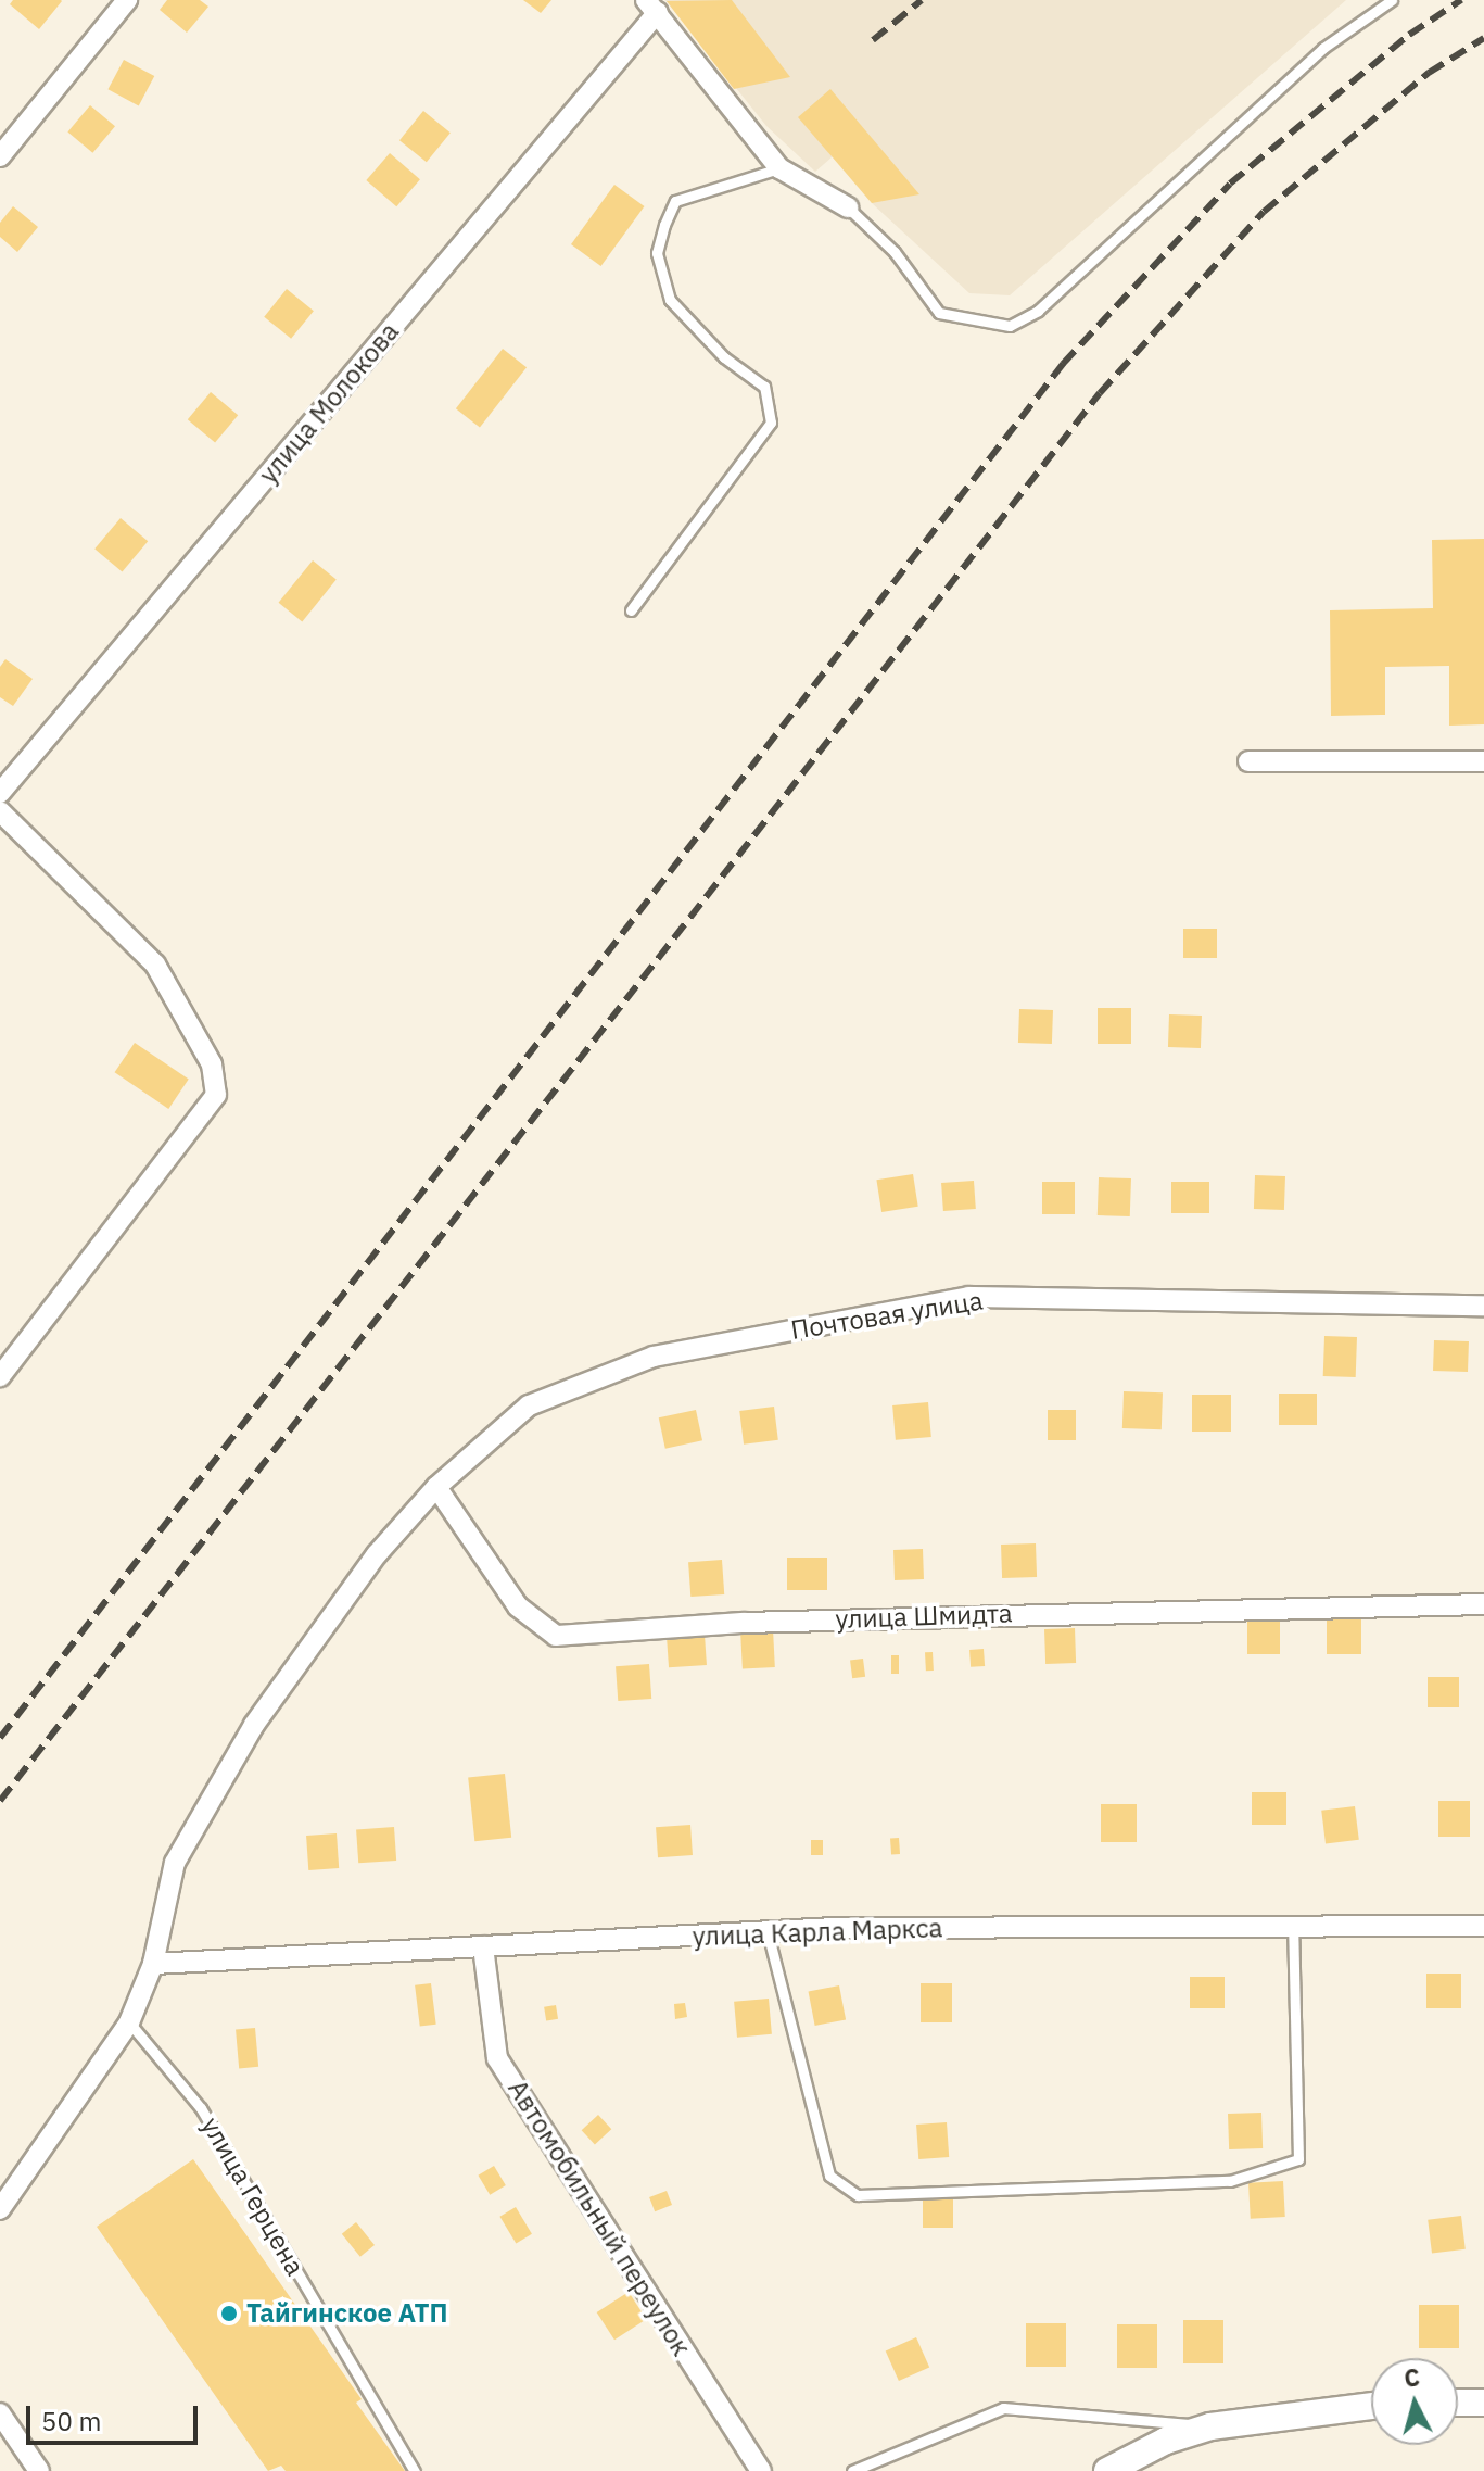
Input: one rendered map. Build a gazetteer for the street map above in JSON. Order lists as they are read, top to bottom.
{
  "streets": {
    "street": [
      "улица Молокова",
      "Почтовая улица",
      "улица Шмидта",
      "улица Карла Маркса",
      "Автомобильный переулок"
    ],
    "lane": ["улица Герцена"]
  },
  "crossings": [
    ["Почтовая улица", "улица Шмидта"],
    ["Почтовая улица", "улица Карла Маркса"],
    ["Почтовая улица", "улица Герцена"],
    ["улица Карла Маркса", "Автомобильный переулок"]
  ],
  "places": ["Тайгинское АТП"],
  "scale_bar": "50 m",
  "north": "top"
}
